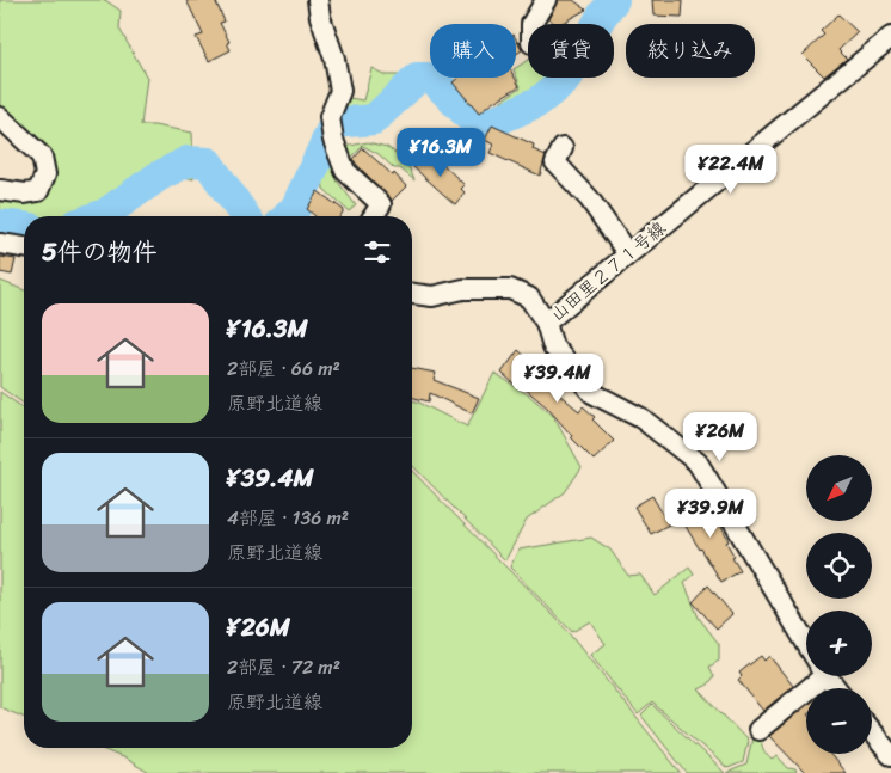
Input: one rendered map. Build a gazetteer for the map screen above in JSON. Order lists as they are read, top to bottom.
{
  "streets": {
    "street": ["山田里２７１号線"]
  },
  "north": "bottom left",
  "page": {
    "chip": ["購入", "賃貸", "絞り込み"],
    "price": [
      "¥16.3M",
      "¥22.4M",
      "¥39.4M",
      "¥26M",
      "¥39.9M"
    ],
    "heading": "5件の物件",
    "list": [
      {
        "name": "¥16.3M",
        "note": "2部屋 · 66 m² · 原野北道線"
      },
      {
        "name": "¥39.4M",
        "note": "4部屋 · 136 m² · 原野北道線"
      },
      {
        "name": "¥26M",
        "note": "2部屋 · 72 m² · 原野北道線"
      }
    ],
    "map_buttons": ["+", "−"]
  }
}
